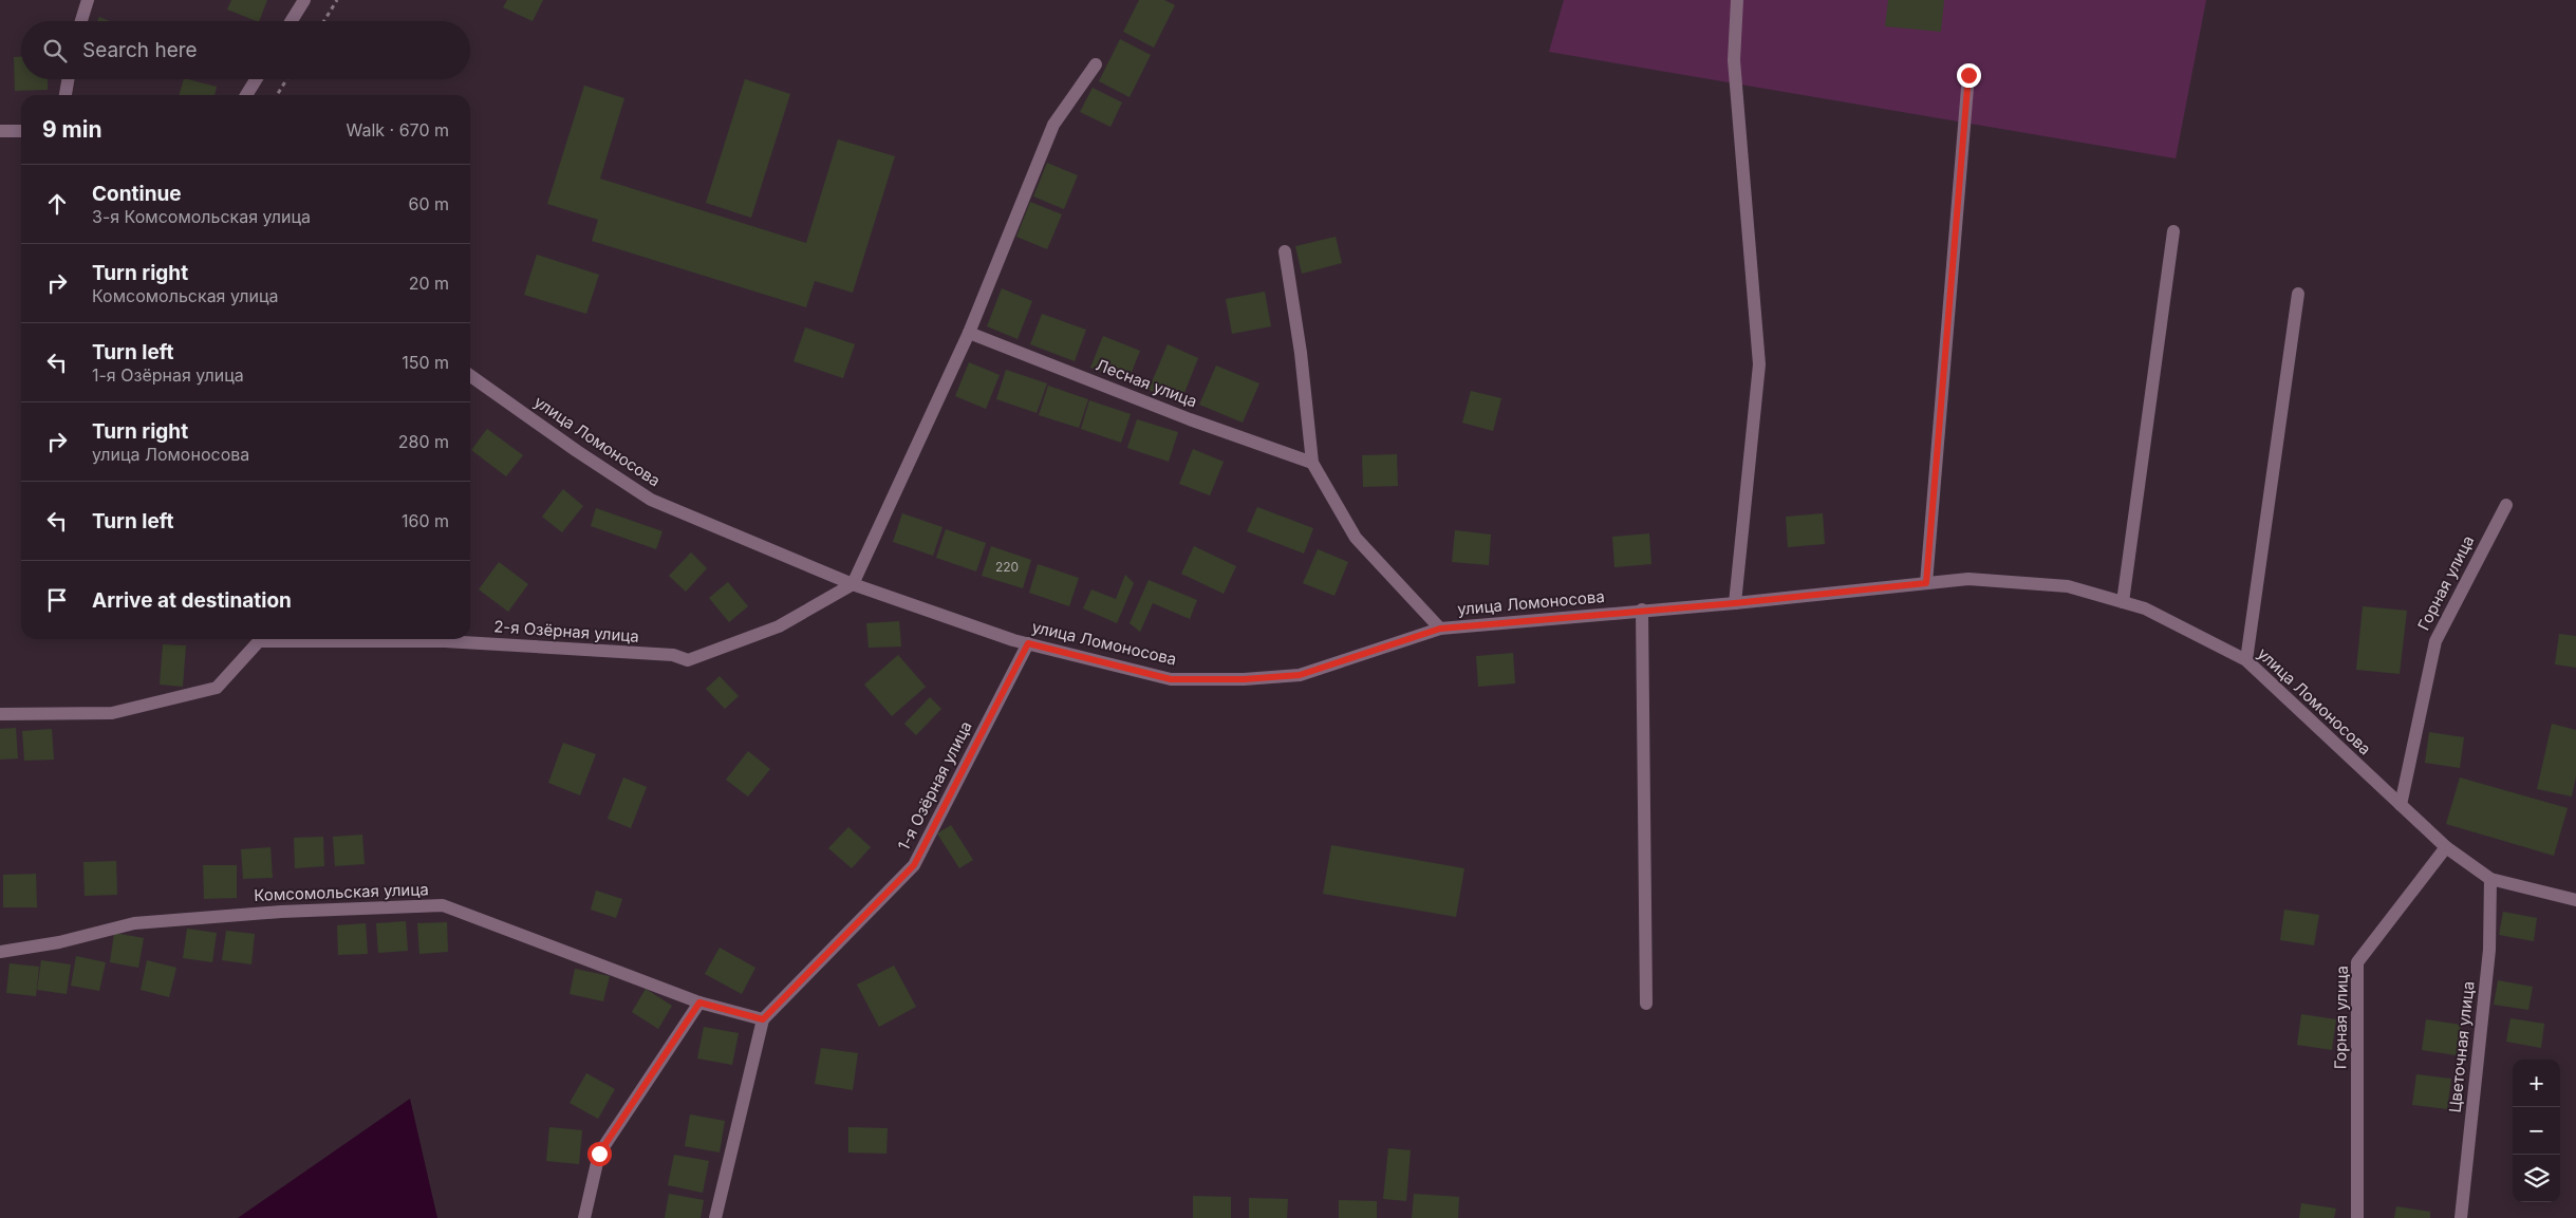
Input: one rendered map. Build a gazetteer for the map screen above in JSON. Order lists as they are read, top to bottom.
{
  "streets": {
    "street": [
      "Лесная улица",
      "улица Ломоносова",
      "Горная улица",
      "2-я Озёрная улица",
      "1-я Озёрная улица",
      "Комсомольская улица",
      "Цветочная улица"
    ]
  },
  "crossings": [
    ["улица Ломоносова", "Горная улица"],
    ["улица Ломоносова", "2-я Озёрная улица"],
    ["улица Ломоносова", "1-я Озёрная улица"],
    ["улица Ломоносова", "Цветочная улица"],
    ["1-я Озёрная улица", "Комсомольская улица"]
  ],
  "house_numbers": ["220"],
  "page": {
    "search": "Search here",
    "heading": ["9 min", "Walk · 670 m"],
    "list": [
      ["Continue", "3-я Комсомольская улица", "60 m"],
      ["Turn right", "Комсомольская улица", "20 m"],
      ["Turn left", "1-я Озёрная улица", "150 m"],
      ["Turn right", "улица Ломоносова", "280 m"],
      ["Turn left", "160 m"],
      "Arrive at destination"
    ],
    "map_buttons": ["+", "−"]
  }
}
